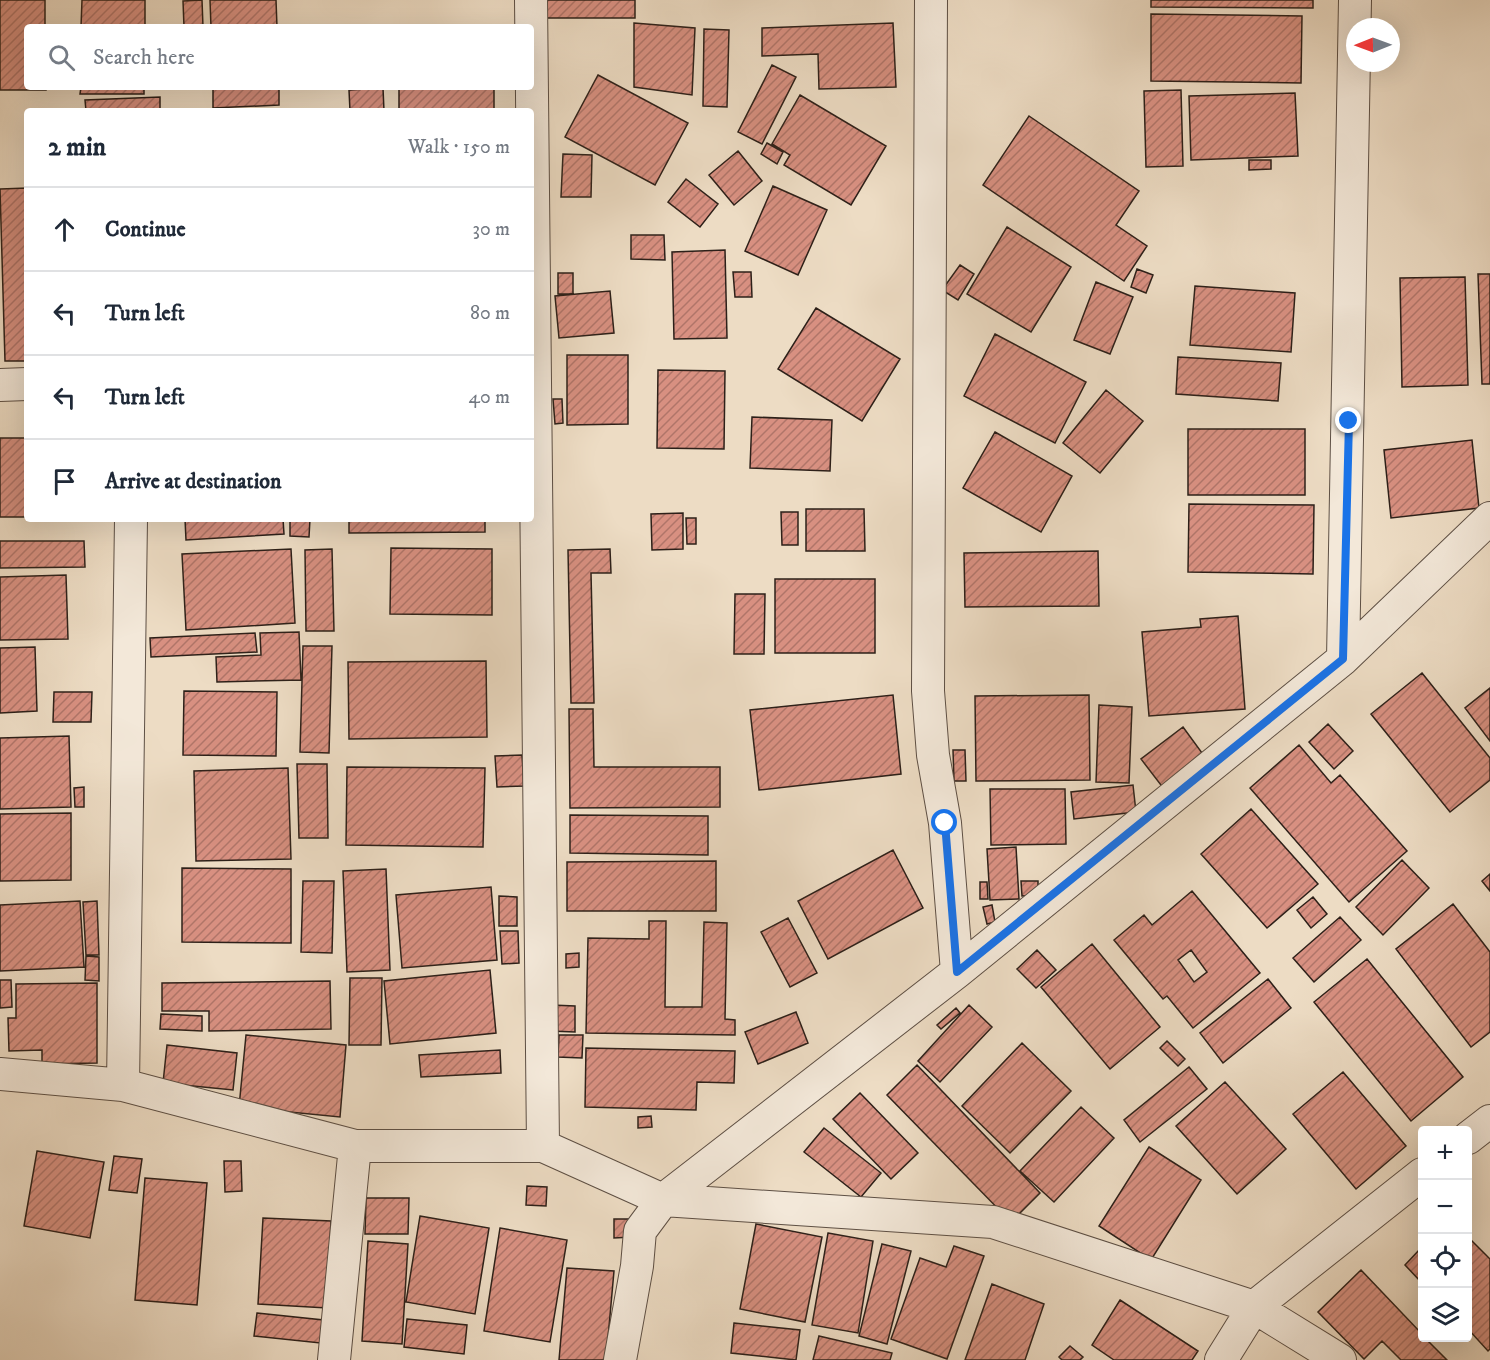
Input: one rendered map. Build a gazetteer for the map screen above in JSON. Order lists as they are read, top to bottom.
{
  "north": "left",
  "page": {
    "search": "Search here",
    "heading": ["2 min", "Walk · 150 m"],
    "list": [
      ["Continue", "30 m"],
      ["Turn left", "80 m"],
      ["Turn left", "40 m"],
      "Arrive at destination"
    ],
    "map_buttons": ["+", "−"]
  }
}
